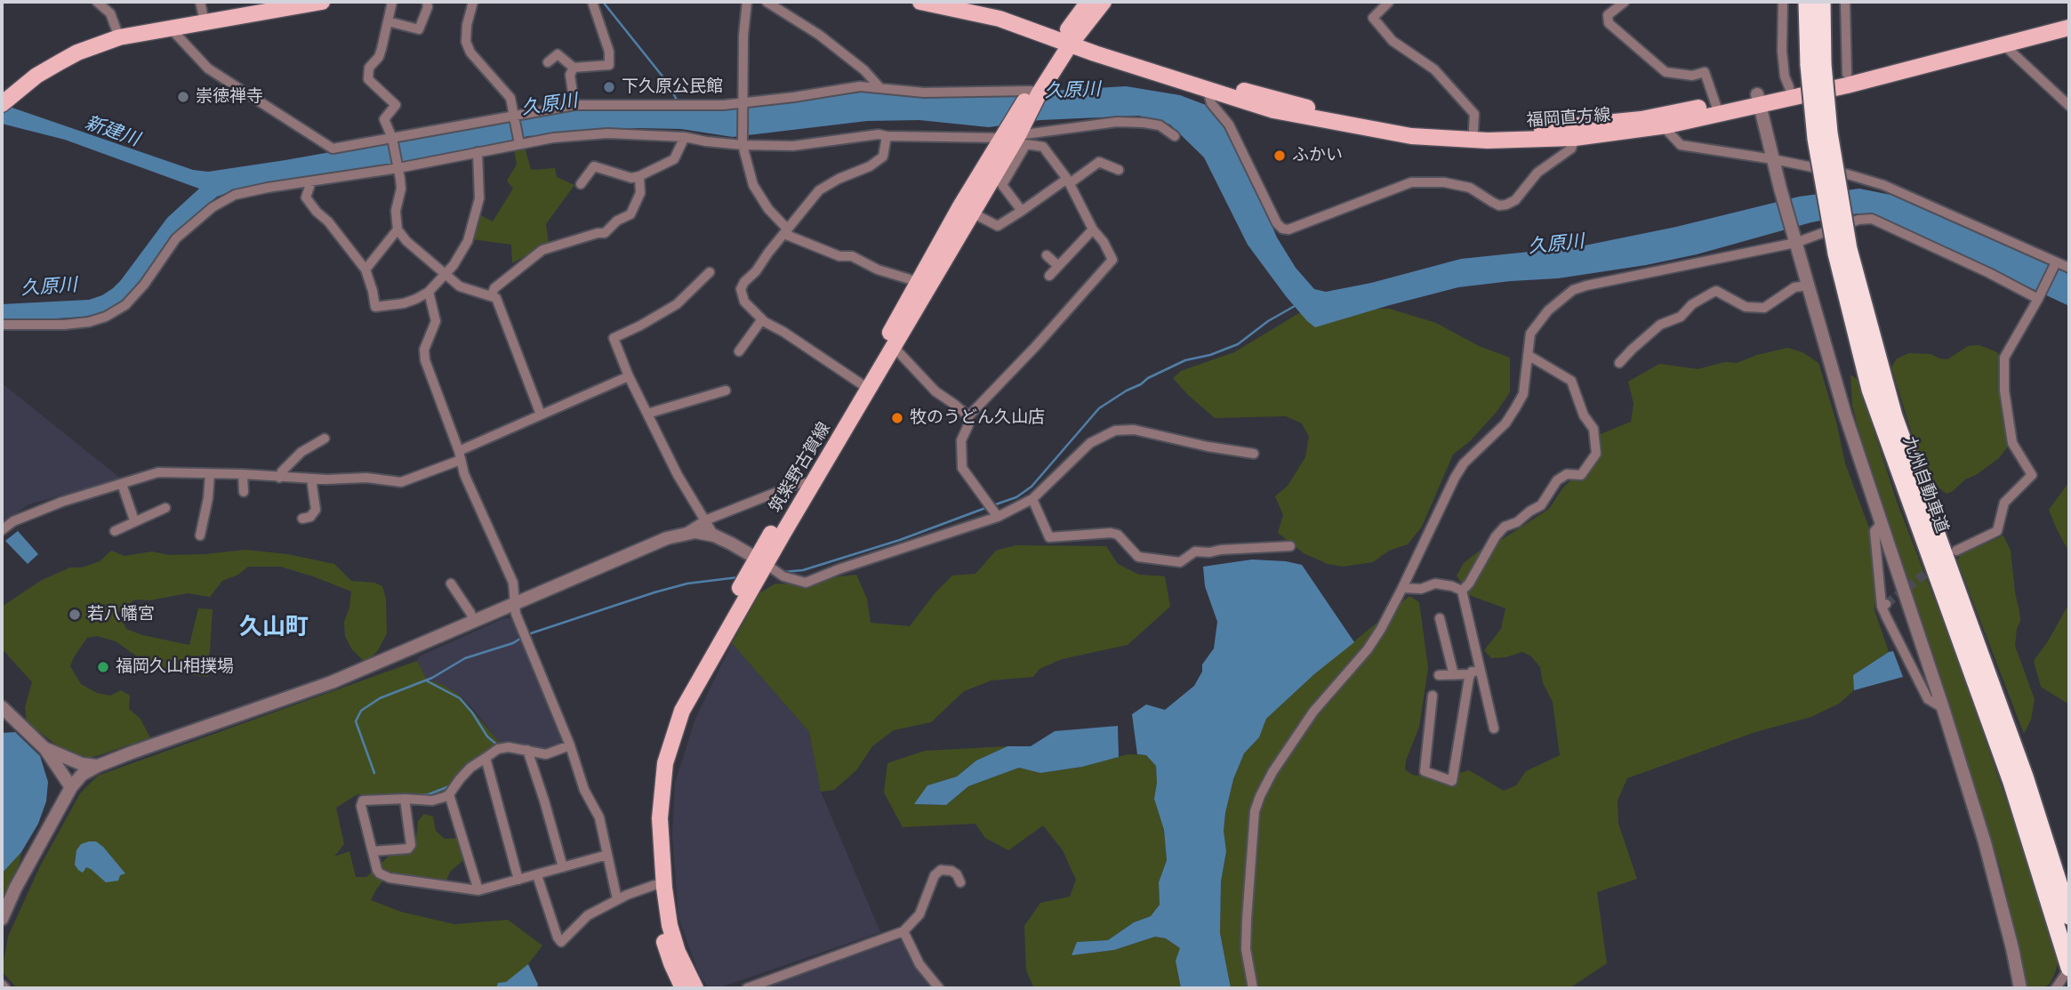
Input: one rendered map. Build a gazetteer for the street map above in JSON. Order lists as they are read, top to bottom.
{
  "streets": {
    "highway": ["九州自動車道"],
    "main road": ["福岡直方線", "筑紫野古賀線"]
  },
  "crossings": [
    ["福岡直方線", "筑紫野古賀線"]
  ],
  "districts": ["久山町"],
  "water": ["久原川", "新建川"],
  "places": [
    "下久原公民館",
    "崇徳禅寺",
    "ふかい",
    "牧のうどん久山店",
    "若八幡宮",
    "福岡久山相撲場"
  ]
}
